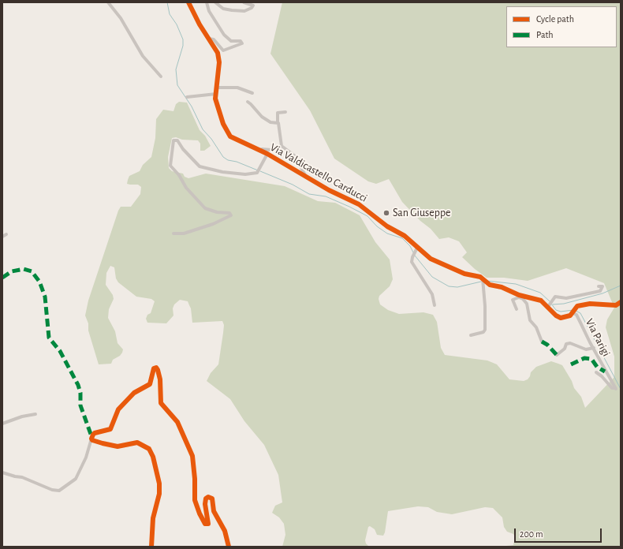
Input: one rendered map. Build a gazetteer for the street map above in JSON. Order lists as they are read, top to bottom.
{
  "streets": {
    "street": ["Via Valdicastello Carducci", "Via Parigi"]
  },
  "crossings": [
    ["Via Valdicastello Carducci", "Via Parigi"]
  ],
  "places": ["San Giuseppe"],
  "legend": ["Cycle path", "Path"],
  "scale_bar": "200 m"
}
